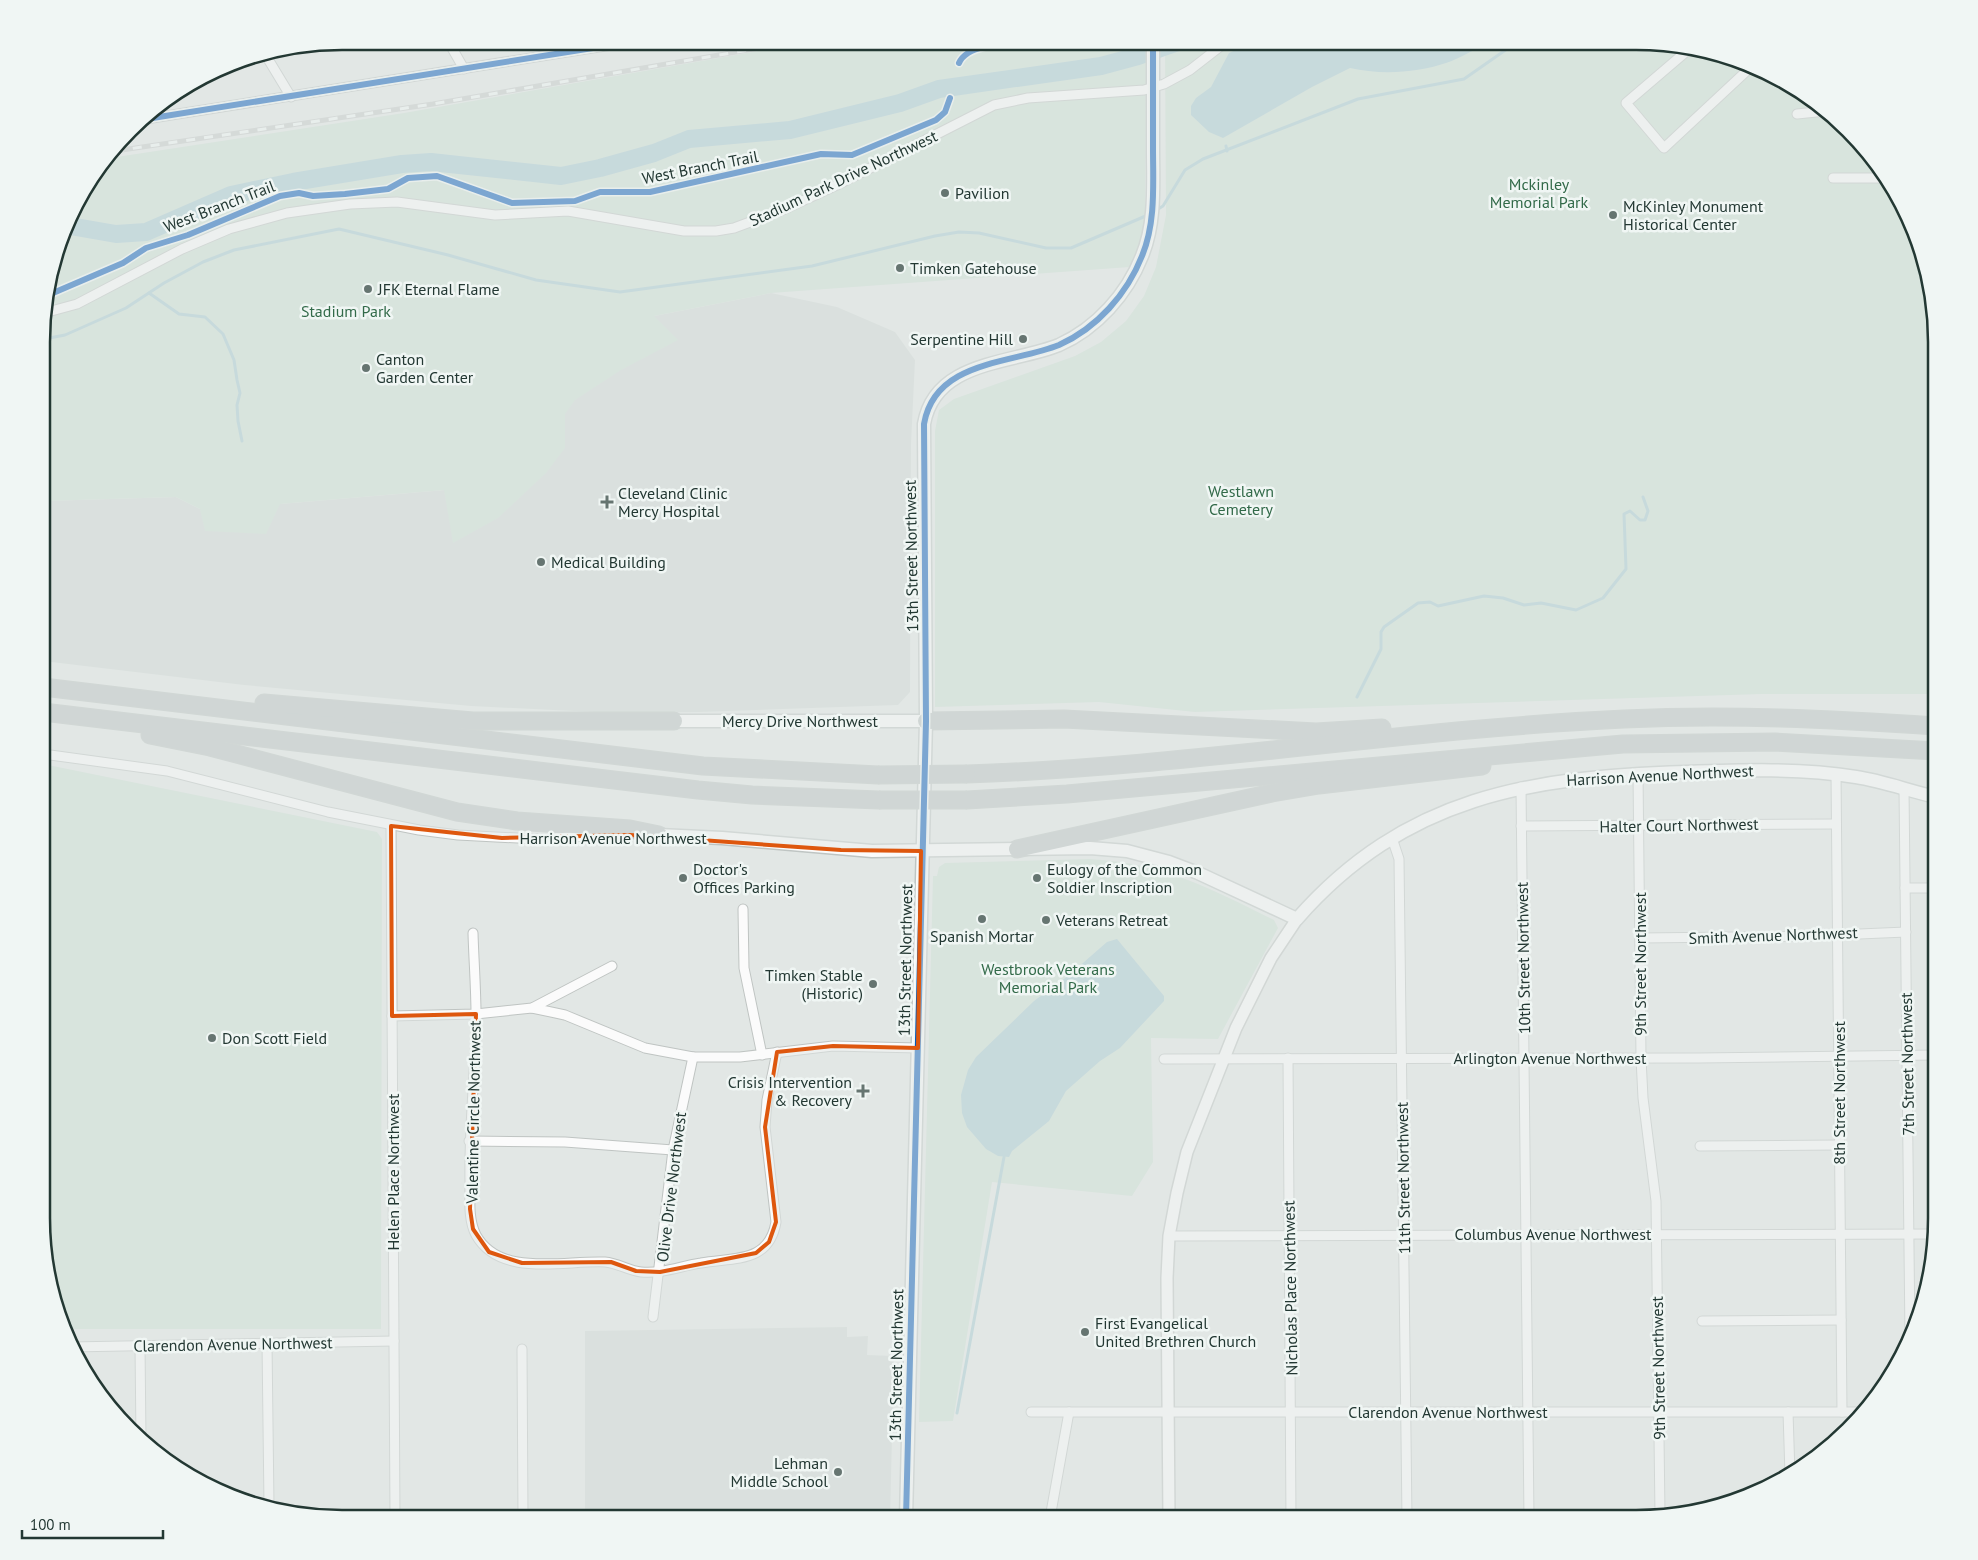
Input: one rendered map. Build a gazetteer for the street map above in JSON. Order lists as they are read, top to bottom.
{
  "streets": {
    "main road": ["13th Street Northwest", "Mercy Drive Northwest", "Harrison Avenue Northwest"],
    "street": [
      "Stadium Park Drive Northwest",
      "Halter Court Northwest",
      "Smith Avenue Northwest",
      "10th Street Northwest",
      "9th Street Northwest",
      "Arlington Avenue Northwest",
      "7th Street Northwest",
      "8th Street Northwest",
      "Valentine Circle Northwest",
      "Helen Place Northwest",
      "11th Street Northwest",
      "Olive Drive Northwest",
      "Columbus Avenue Northwest",
      "Nicholas Place Northwest",
      "Clarendon Avenue Northwest"
    ],
    "cycle path": ["West Branch Trail"]
  },
  "crossings": [
    ["Stadium Park Drive Northwest", "13th Street Northwest"],
    ["13th Street Northwest", "Mercy Drive Northwest"],
    ["13th Street Northwest", "Harrison Avenue Northwest"],
    ["Harrison Avenue Northwest", "10th Street Northwest"],
    ["Harrison Avenue Northwest", "9th Street Northwest"],
    ["Harrison Avenue Northwest", "7th Street Northwest"],
    ["Harrison Avenue Northwest", "8th Street Northwest"],
    ["Harrison Avenue Northwest", "Helen Place Northwest"],
    ["Harrison Avenue Northwest", "11th Street Northwest"],
    ["Halter Court Northwest", "10th Street Northwest"],
    ["Halter Court Northwest", "9th Street Northwest"],
    ["Halter Court Northwest", "8th Street Northwest"],
    ["Smith Avenue Northwest", "9th Street Northwest"],
    ["Smith Avenue Northwest", "7th Street Northwest"],
    ["Smith Avenue Northwest", "8th Street Northwest"],
    ["10th Street Northwest", "Arlington Avenue Northwest"],
    ["10th Street Northwest", "Columbus Avenue Northwest"],
    ["10th Street Northwest", "Clarendon Avenue Northwest"],
    ["9th Street Northwest", "Arlington Avenue Northwest"],
    ["9th Street Northwest", "Columbus Avenue Northwest"],
    ["9th Street Northwest", "Clarendon Avenue Northwest"],
    ["Arlington Avenue Northwest", "7th Street Northwest"],
    ["Arlington Avenue Northwest", "8th Street Northwest"],
    ["Arlington Avenue Northwest", "11th Street Northwest"],
    ["Arlington Avenue Northwest", "Nicholas Place Northwest"],
    ["7th Street Northwest", "Columbus Avenue Northwest"],
    ["8th Street Northwest", "Columbus Avenue Northwest"],
    ["8th Street Northwest", "Clarendon Avenue Northwest"],
    ["Valentine Circle Northwest", "Olive Drive Northwest"],
    ["Helen Place Northwest", "Clarendon Avenue Northwest"],
    ["11th Street Northwest", "Columbus Avenue Northwest"],
    ["11th Street Northwest", "Clarendon Avenue Northwest"],
    ["Columbus Avenue Northwest", "Nicholas Place Northwest"],
    ["Nicholas Place Northwest", "Clarendon Avenue Northwest"]
  ],
  "parks": [
    "Mckinley Memorial Park",
    "Stadium Park",
    "Westlawn Cemetery",
    "Westbrook Veterans Memorial Park"
  ],
  "places": {
    "other": [
      "Pavilion",
      "McKinley Monument Historical Center",
      "Timken Gatehouse",
      "JFK Eternal Flame",
      "Serpentine Hill",
      "Canton Garden Center",
      "Medical Building",
      "Doctor's Offices Parking",
      "Eulogy of the Common Soldier Inscription",
      "Spanish Mortar",
      "Veterans Retreat",
      "Timken Stable (Historic)",
      "Don Scott Field",
      "First Evangelical United Brethren Church",
      "Lehman Middle School"
    ],
    "health": ["Cleveland Clinic Mercy Hospital", "Crisis Intervention & Recovery"]
  },
  "scale_bar": "100 m"
}
